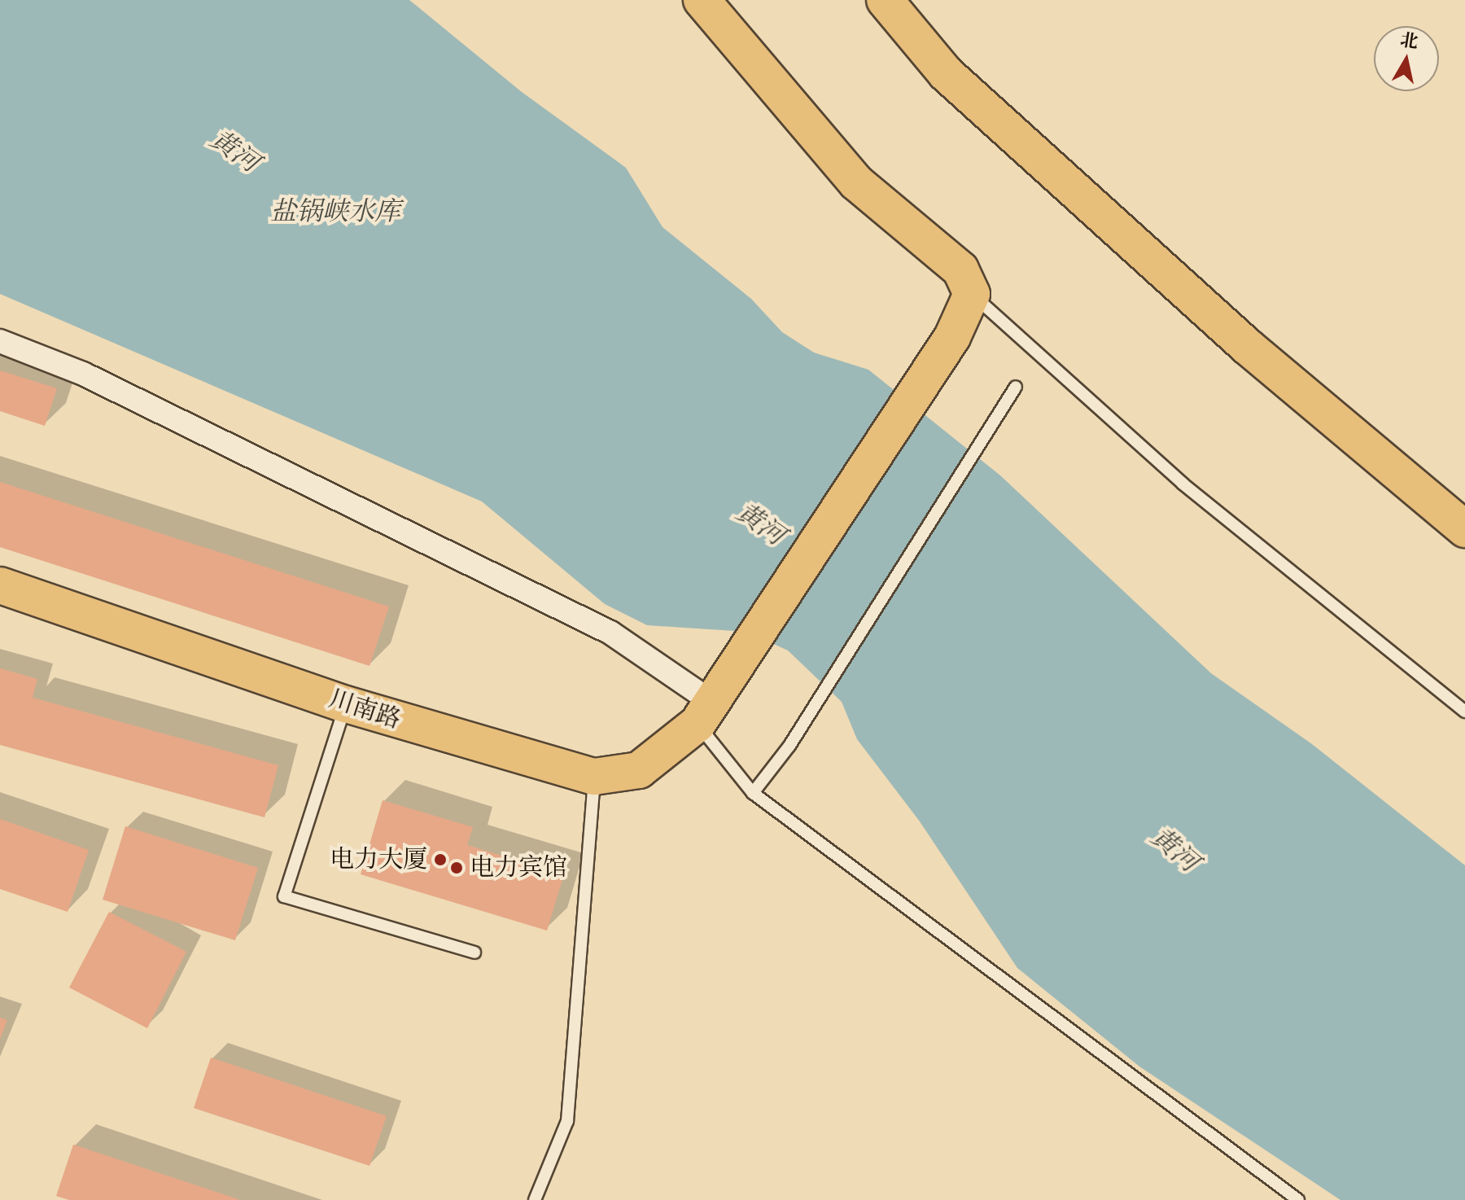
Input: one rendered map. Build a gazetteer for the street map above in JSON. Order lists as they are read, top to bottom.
{
  "streets": {
    "main road": ["川南路"]
  },
  "water": ["黄河", "盐锅峡水库"],
  "places": ["电力大厦", "电力宾馆"],
  "north": "top"
}
